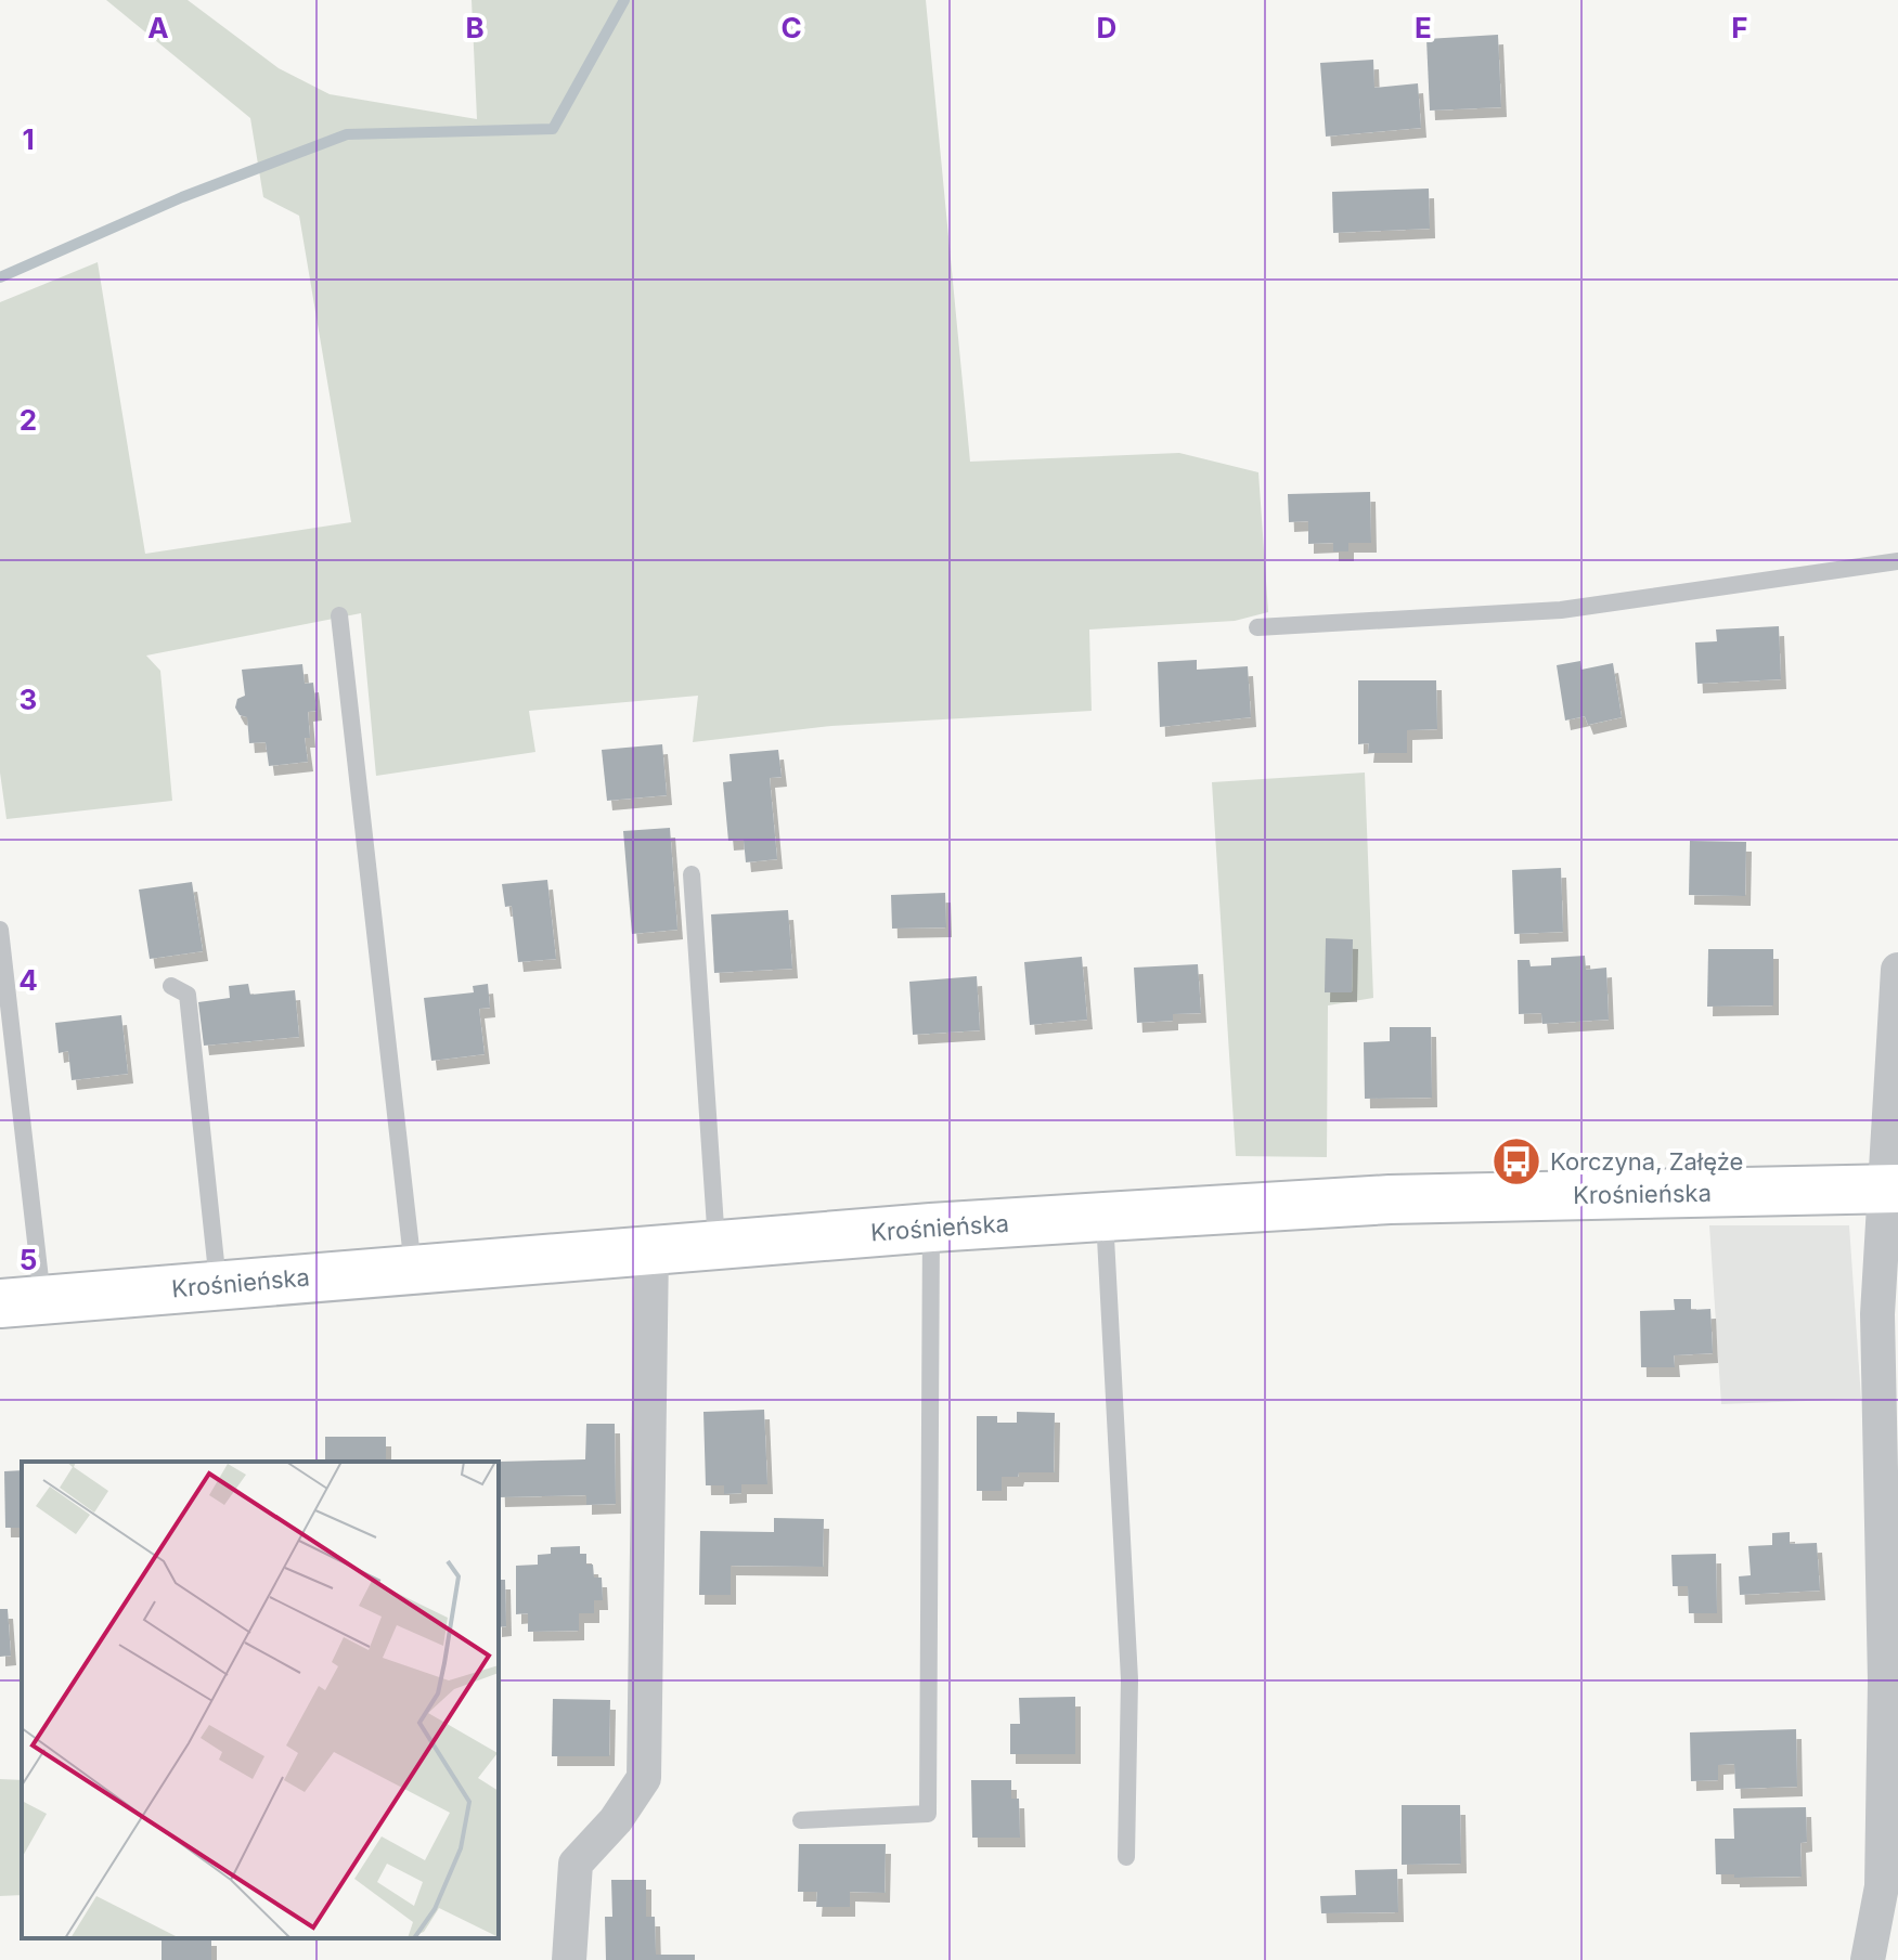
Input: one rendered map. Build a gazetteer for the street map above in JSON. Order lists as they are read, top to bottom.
{
  "streets": {
    "main road": ["Krośnieńska"]
  },
  "places": {
    "bus stop": ["Korczyna, Załęże"]
  },
  "grid": {
    "columns": [
      "A",
      "B",
      "C",
      "D",
      "E",
      "F"
    ],
    "rows": [
      "1",
      "2",
      "3",
      "4",
      "5"
    ]
  }
}
